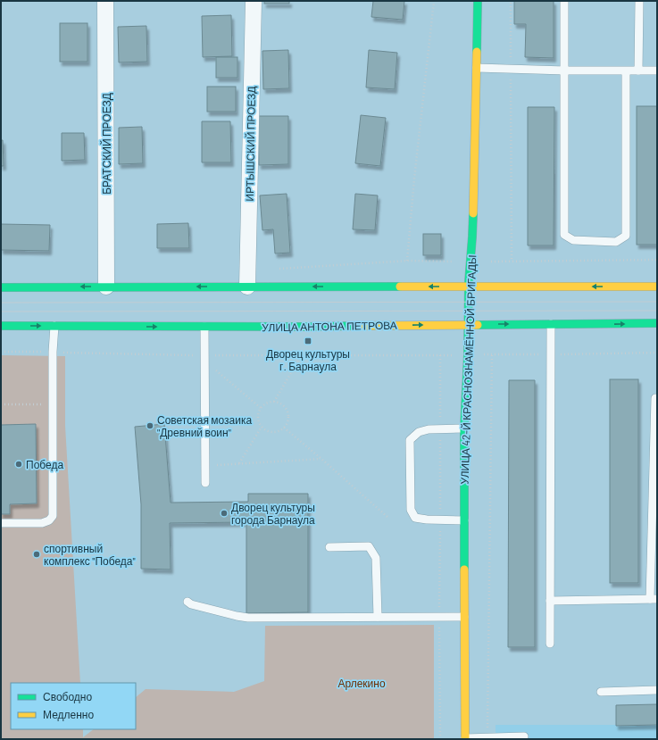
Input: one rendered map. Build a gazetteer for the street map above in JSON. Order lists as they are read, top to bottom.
{
  "streets": {
    "main road": ["УЛИЦА АНТОНА ПЕТРОВА", "УЛИЦА 42-Й КРАСНОЗНАМЁННОЙ БРИГАДЫ"],
    "street": ["БРАТСКИЙ ПРОЕЗД", "ИРТЫШСКИЙ ПРОЕЗД"]
  },
  "crossings": [
    ["УЛИЦА АНТОНА ПЕТРОВА", "УЛИЦА 42-Й КРАСНОЗНАМЁННОЙ БРИГАДЫ"]
  ],
  "parks": ["Арлекино"],
  "places": {
    "transit": ["Дворец культуры г. Барнаула"],
    "other": [
      "Советская мозаика \"Древний воин\"",
      "Победа",
      "Дворец культуры города Барнаула",
      "спортивный комплекс \"Победа\""
    ]
  },
  "legend": ["Свободно", "Медленно"]
}
